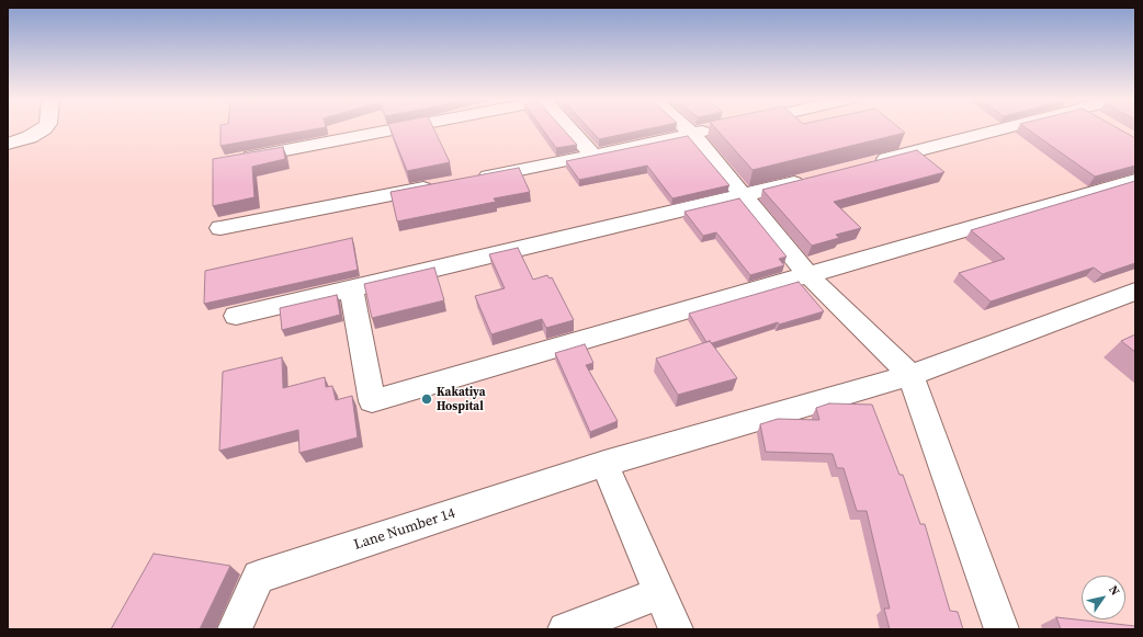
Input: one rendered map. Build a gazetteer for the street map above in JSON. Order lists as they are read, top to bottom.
{
  "streets": {
    "street": ["Lane Number 14"]
  },
  "places": ["Kakatiya Hospital"],
  "north": "top right"
}
